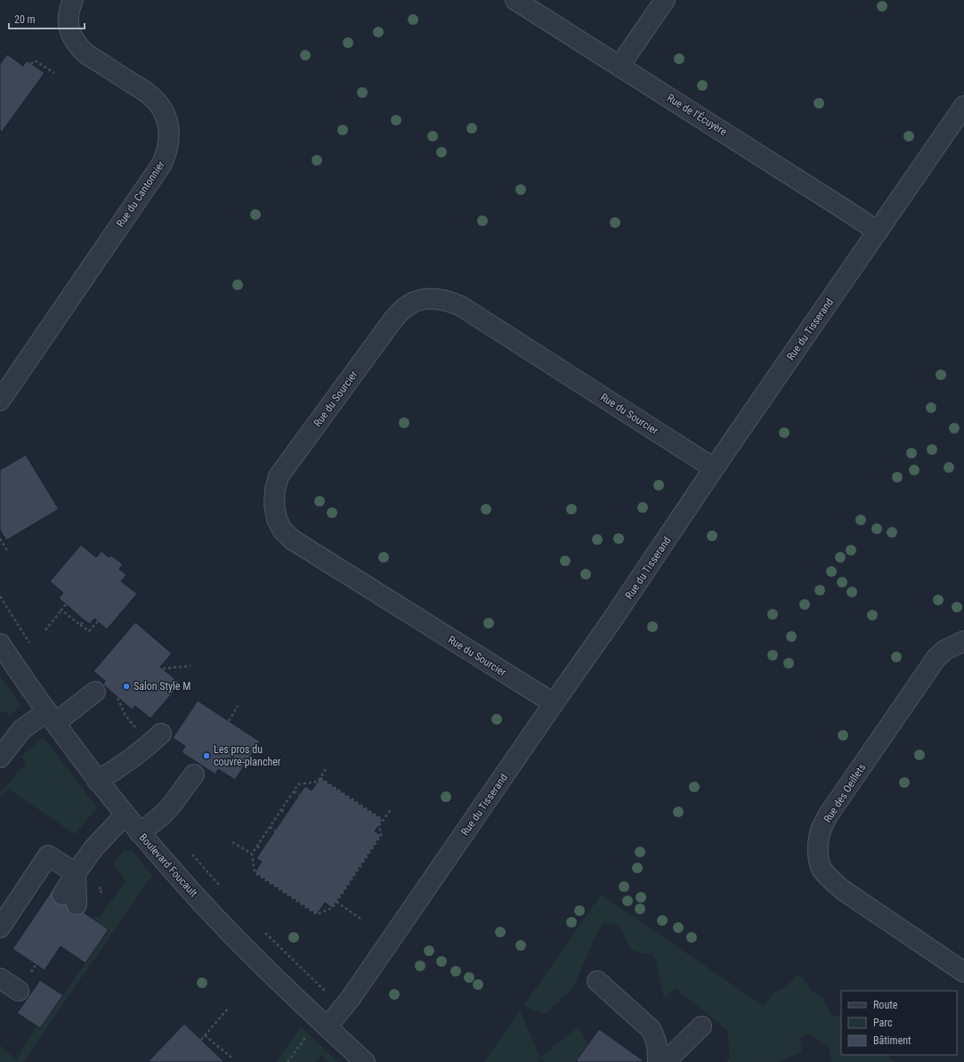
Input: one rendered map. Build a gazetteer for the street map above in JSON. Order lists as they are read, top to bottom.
{
  "streets": {
    "street": [
      "Rue de l'Écuyère",
      "Rue du Cantonnier",
      "Rue du Tisserand",
      "Rue du Sourcier",
      "Rue des Oeillets",
      "Boulevard Foucault"
    ]
  },
  "crossings": [
    ["Rue de l'Écuyère", "Rue du Tisserand"],
    ["Rue du Tisserand", "Rue du Sourcier"],
    ["Rue du Tisserand", "Boulevard Foucault"]
  ],
  "places": ["Salon Style M", "Les pros du couvre-plancher"],
  "legend": ["Route", "Parc", "Bâtiment"],
  "scale_bar": "20 m"
}
